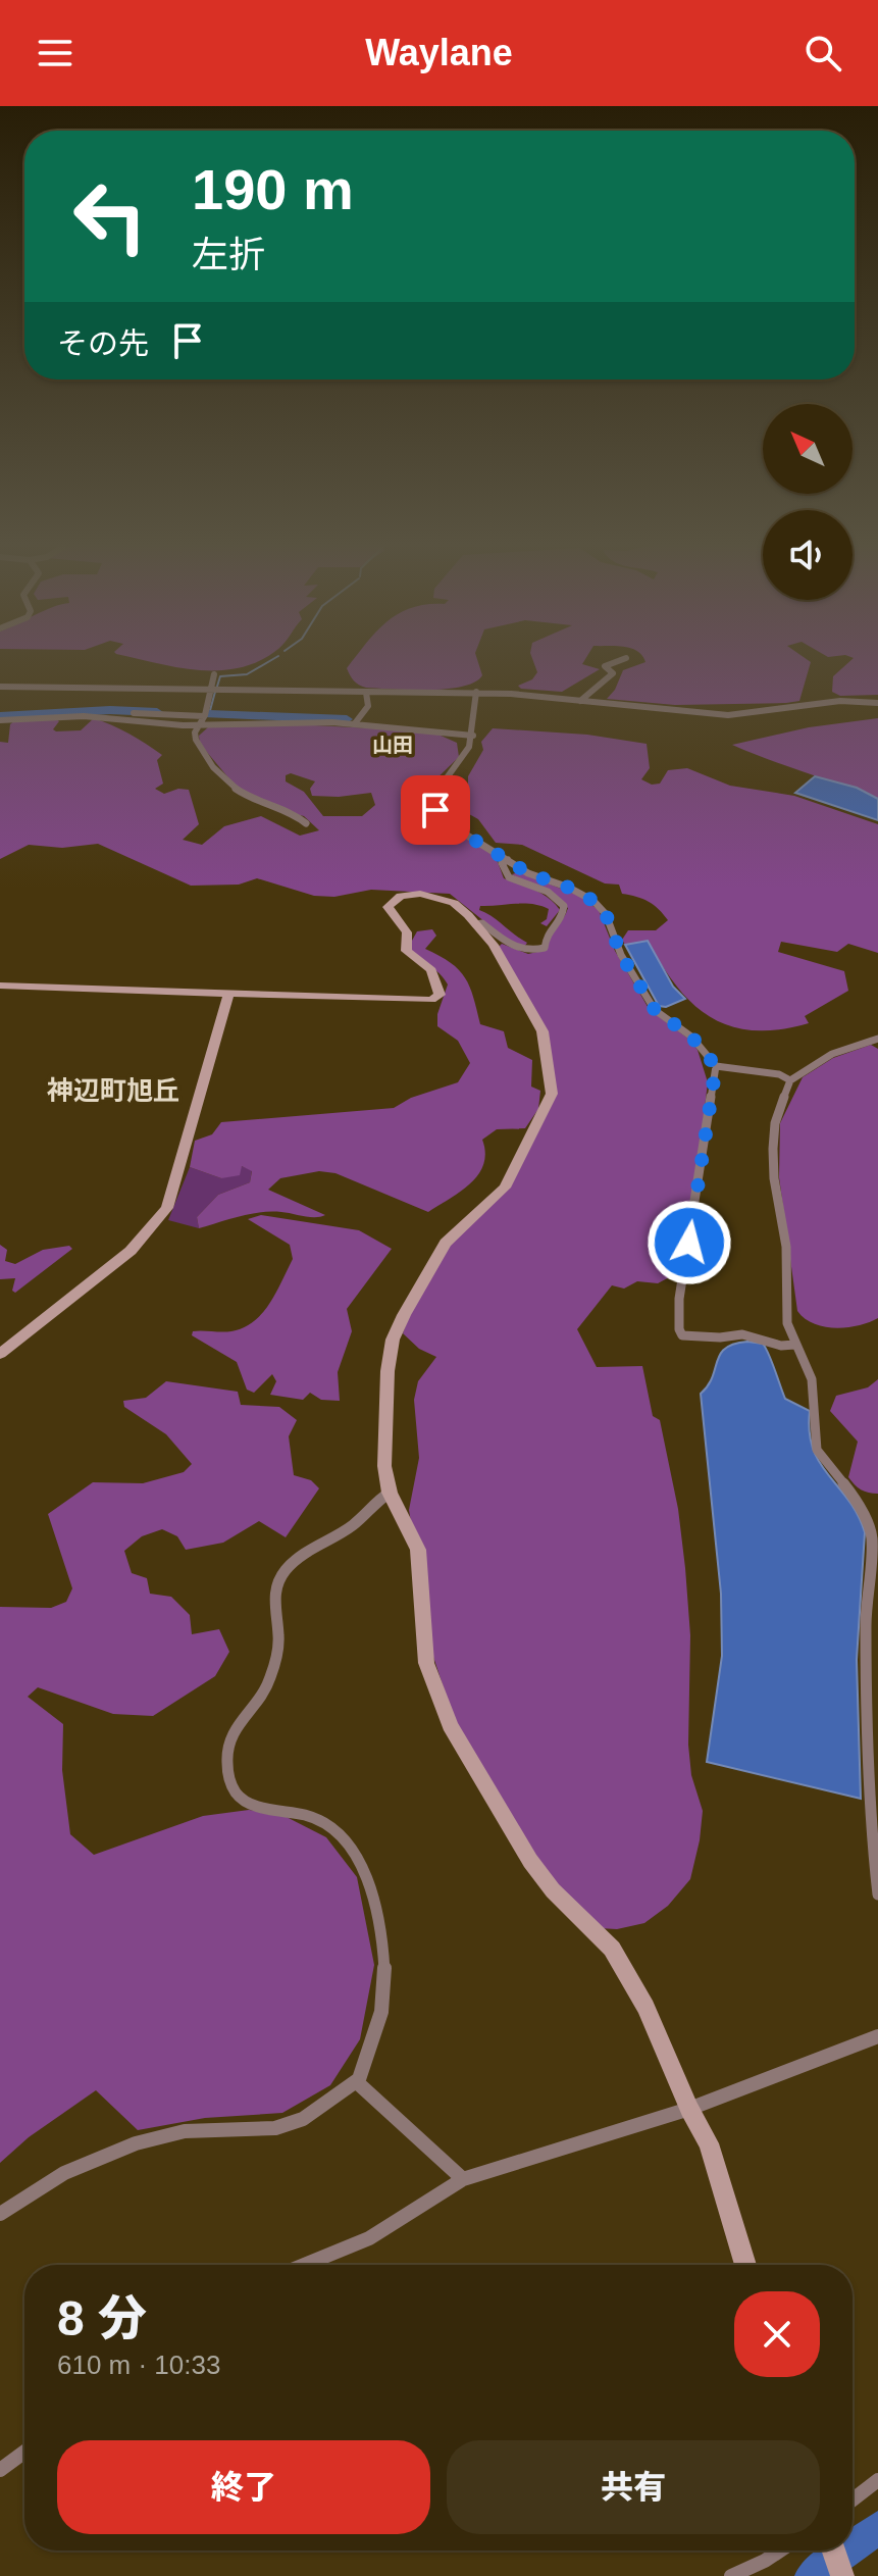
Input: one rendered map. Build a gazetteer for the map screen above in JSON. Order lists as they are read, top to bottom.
{
  "districts": ["山田", "神辺町旭丘"],
  "north": "top left",
  "page": {
    "header": "Waylane",
    "turn": ["190 m", "左折"],
    "then": "その先",
    "heading": ["8 分", "610 m · 10:33"],
    "buttons": ["終了", "共有"]
  }
}
